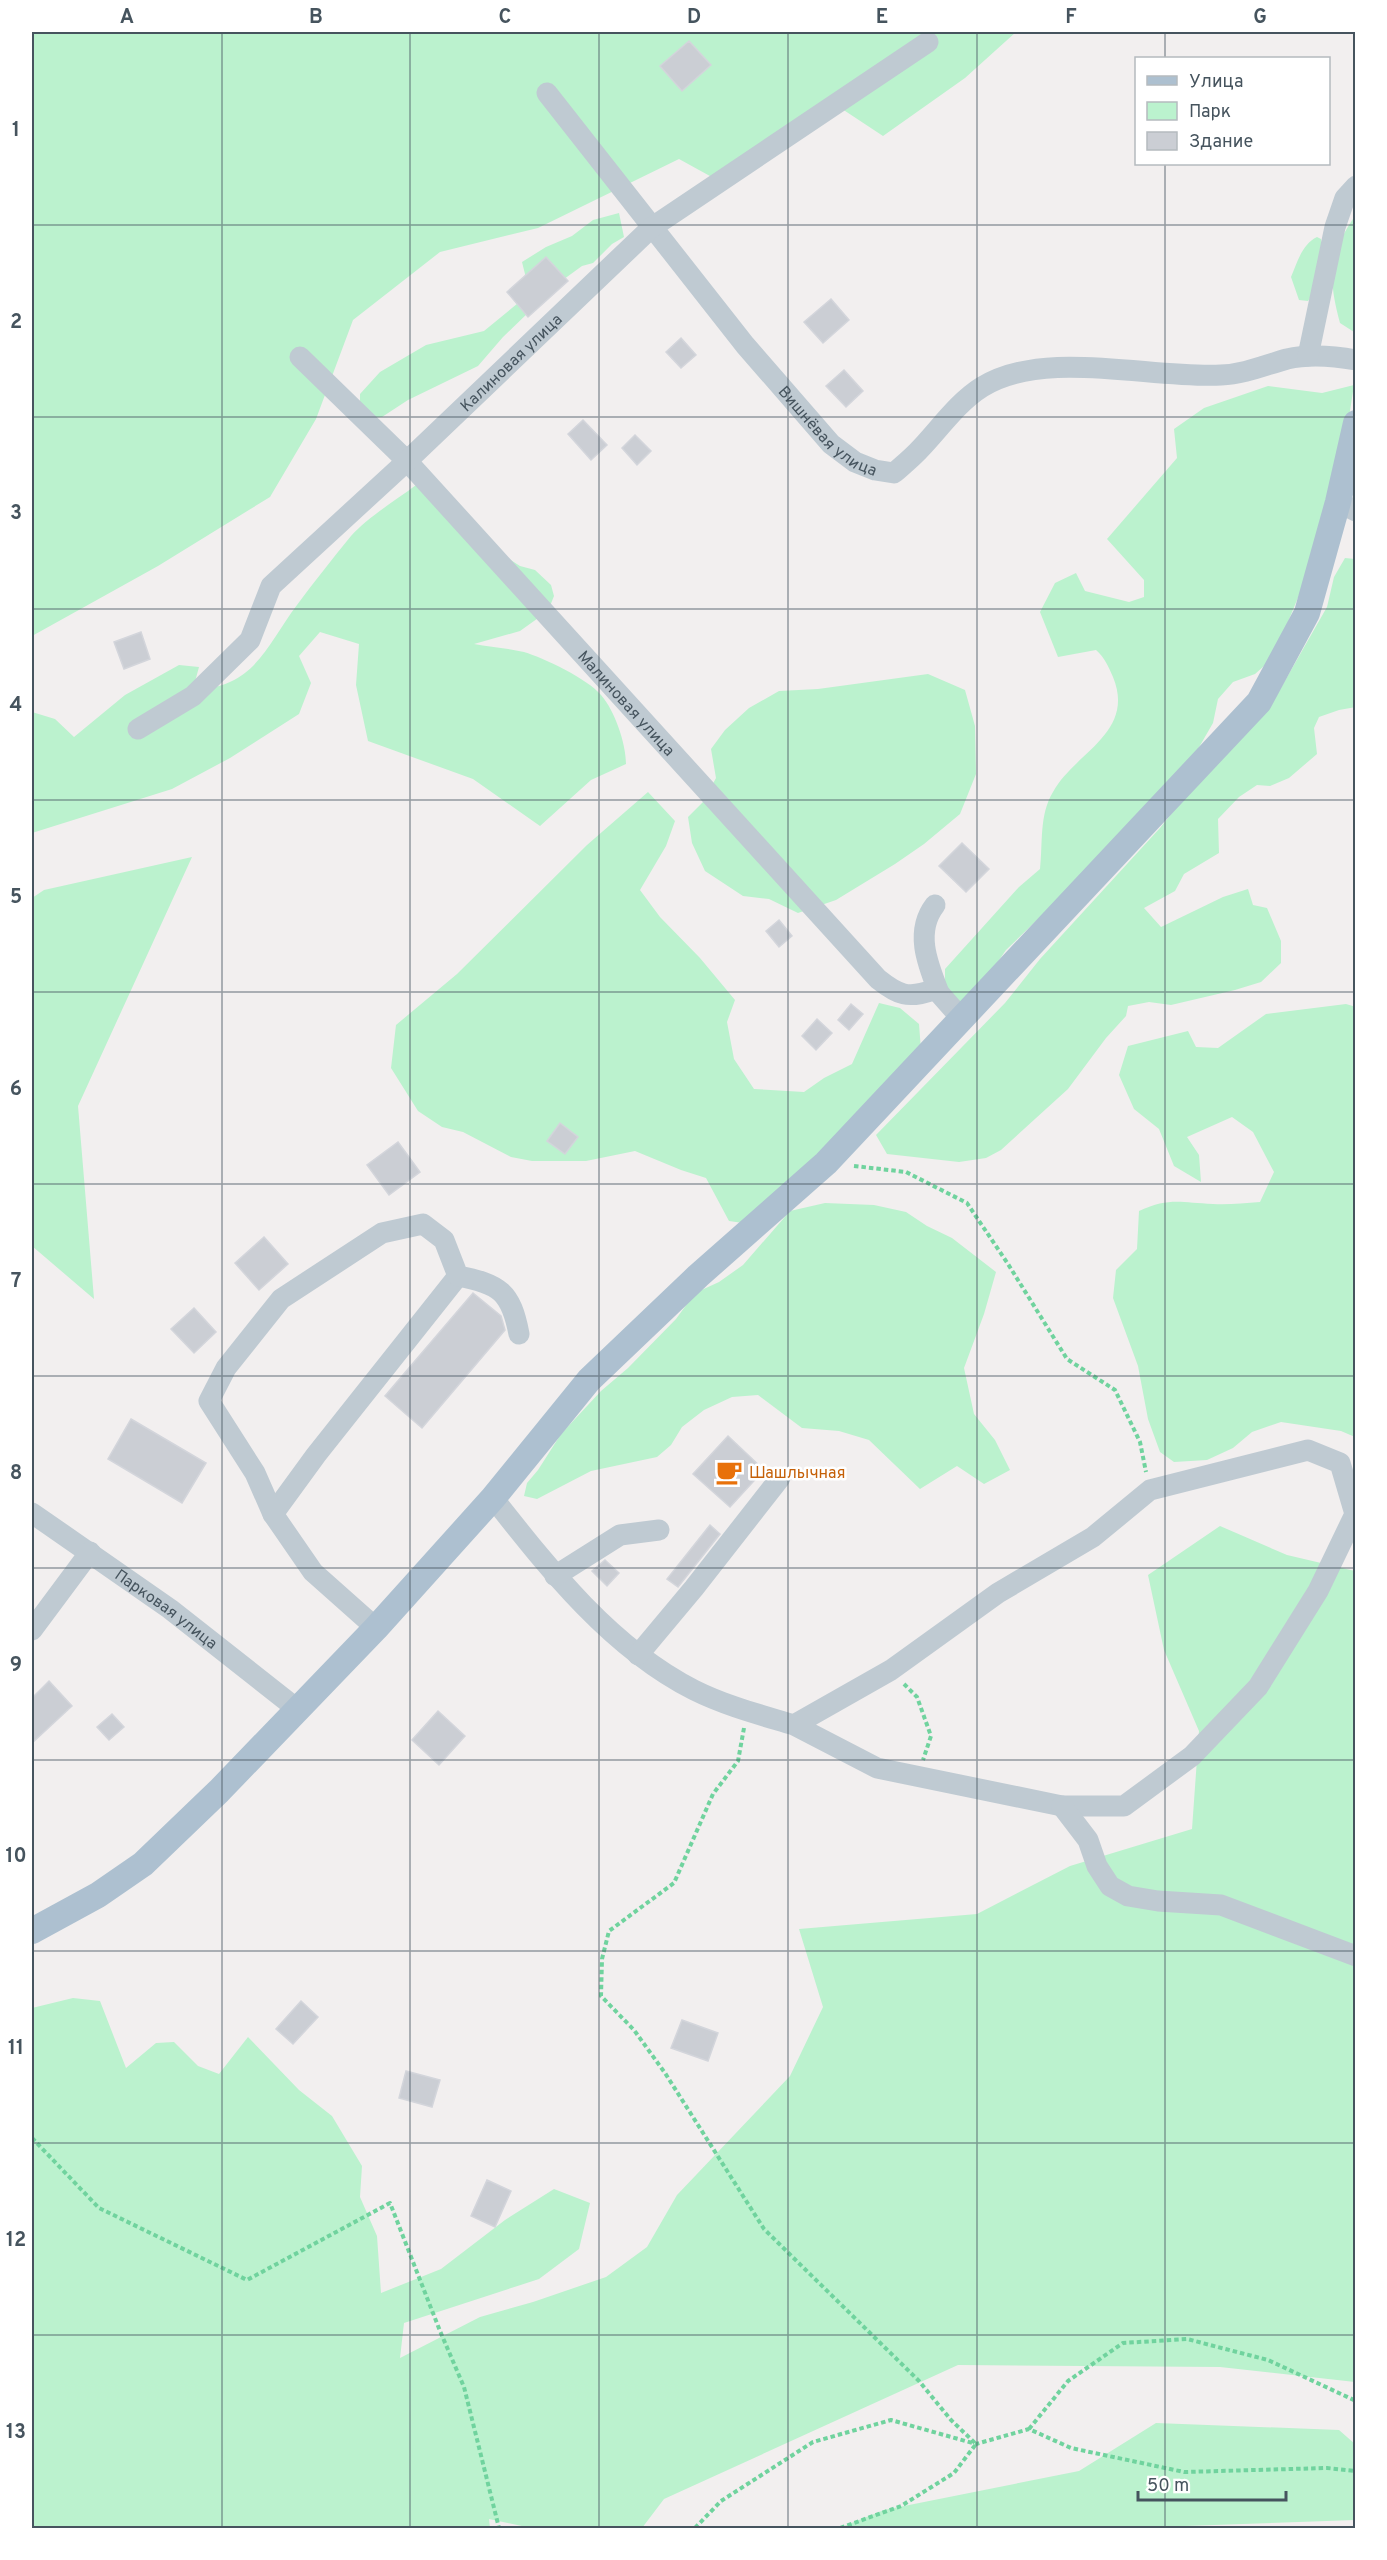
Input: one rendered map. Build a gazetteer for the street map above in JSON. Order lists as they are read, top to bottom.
{
  "streets": {
    "street": [
      "Калиновая улица",
      "Вишнёвая улица",
      "Малиновая улица",
      "Парковая улица"
    ]
  },
  "crossings": [
    ["Калиновая улица", "Вишнёвая улица"],
    ["Калиновая улица", "Малиновая улица"]
  ],
  "places": {
    "cafe": ["Шашлычная"]
  },
  "legend": ["Улица", "Парк", "Здание"],
  "scale_bar": "50 m",
  "grid": {
    "columns": [
      "A",
      "B",
      "C",
      "D",
      "E",
      "F",
      "G"
    ],
    "rows": [
      "1",
      "2",
      "3",
      "4",
      "5",
      "6",
      "7",
      "8",
      "9",
      "10",
      "11",
      "12",
      "13"
    ]
  }
}
